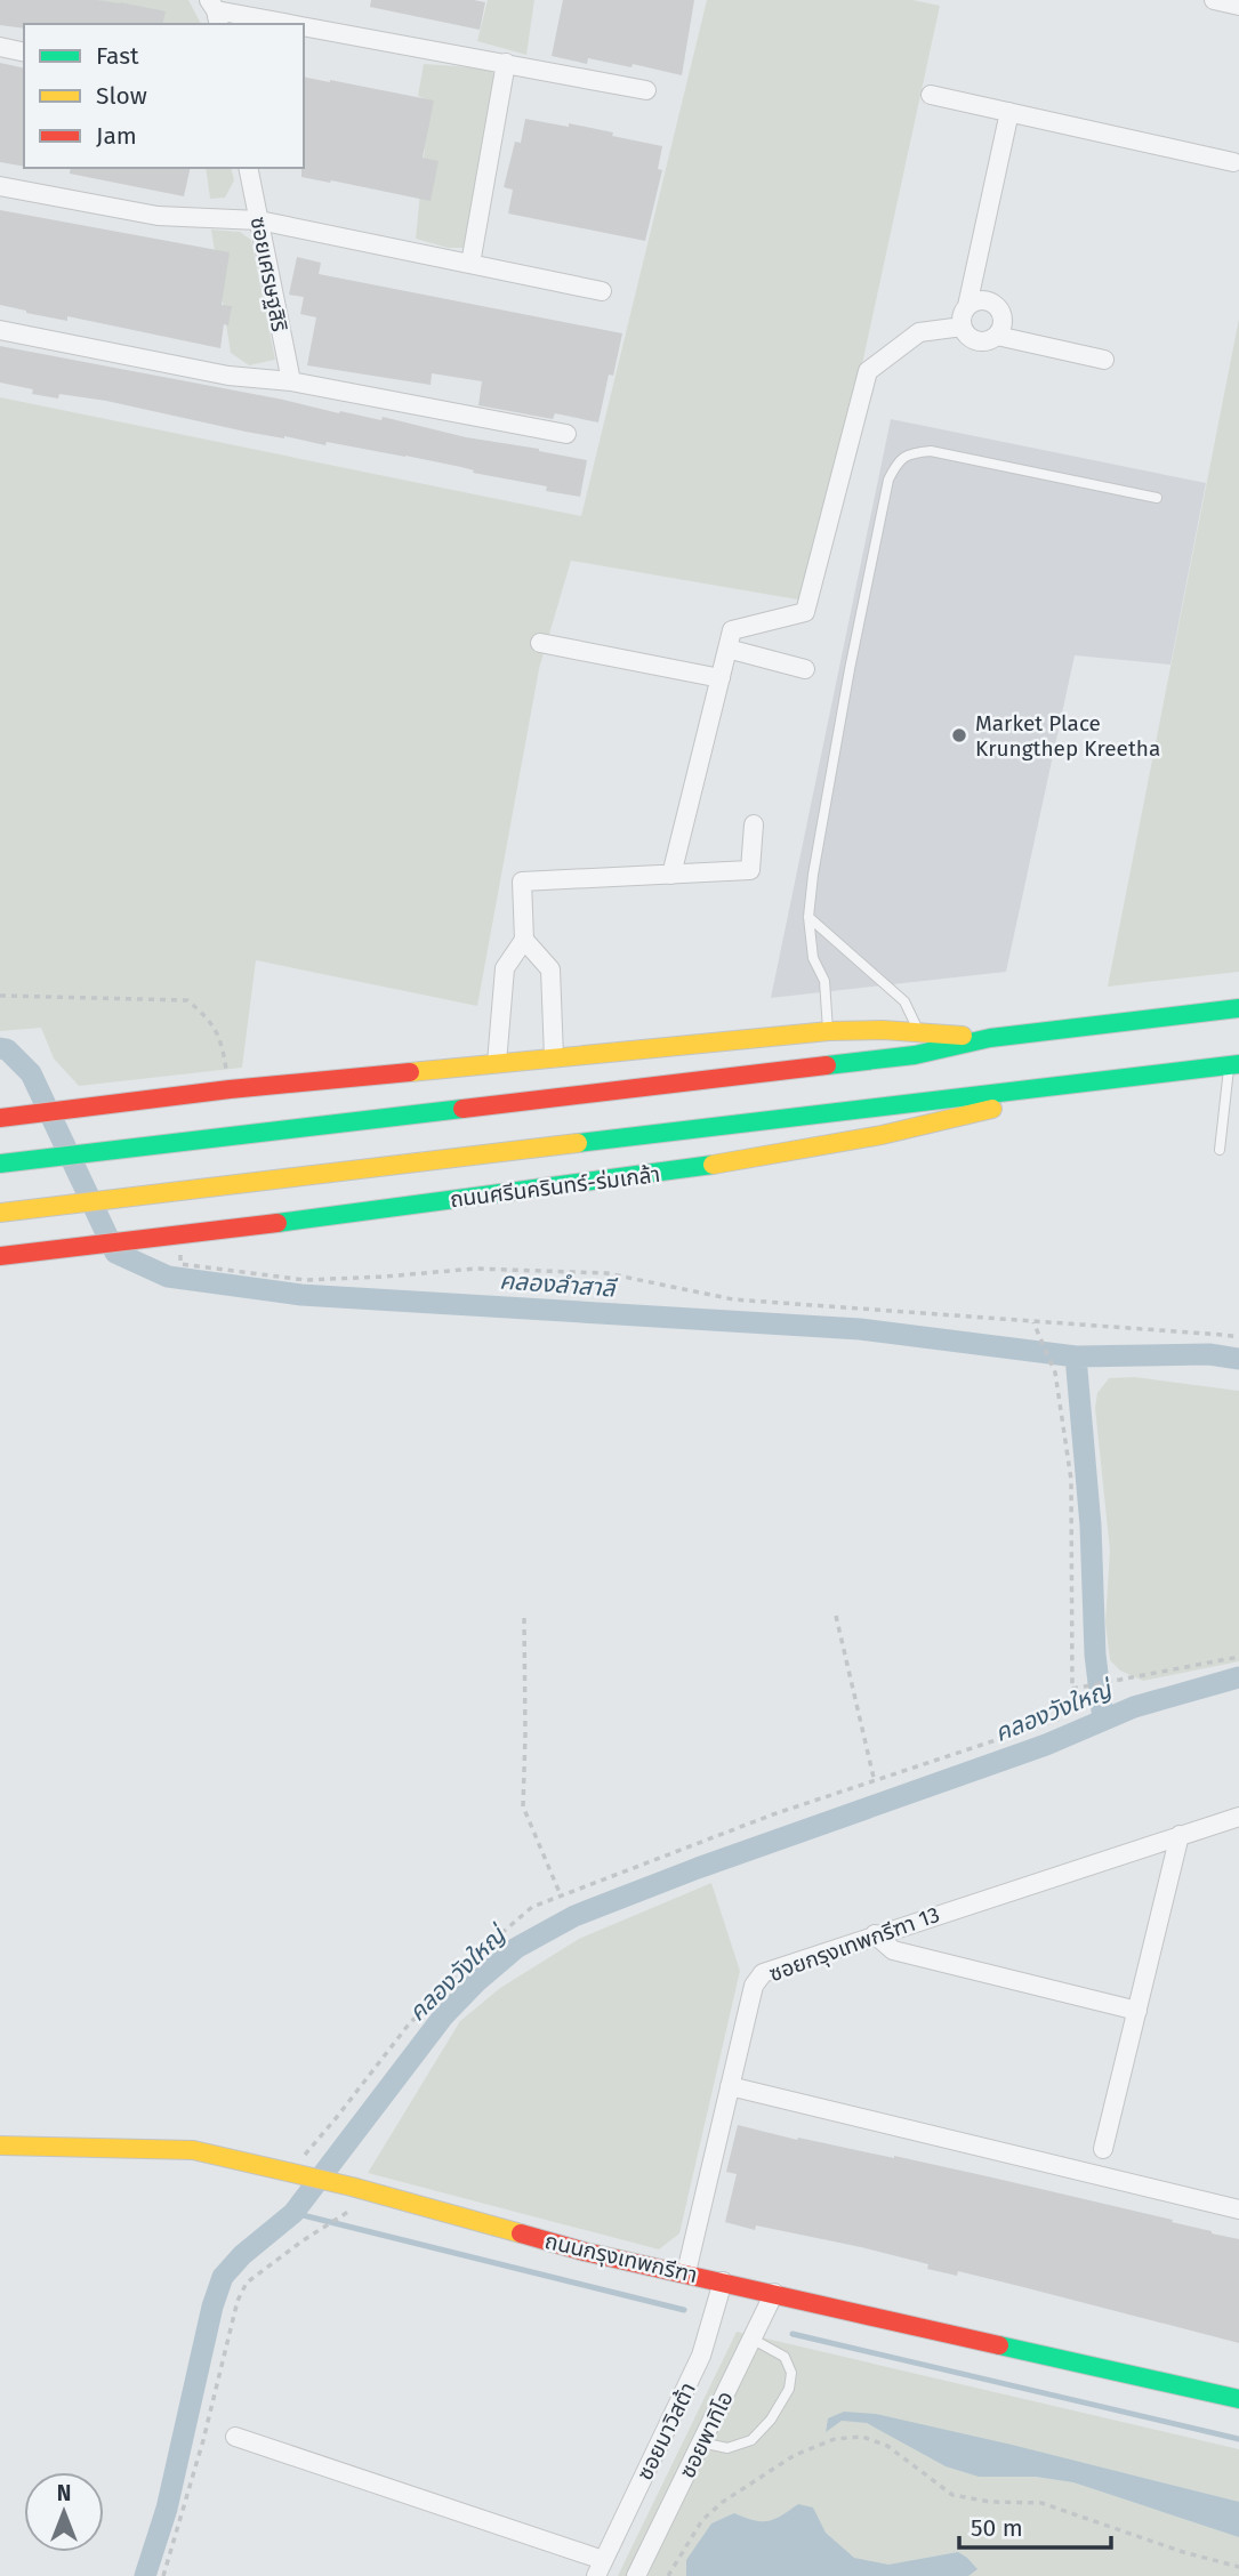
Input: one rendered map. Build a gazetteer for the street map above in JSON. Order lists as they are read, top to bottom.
{
  "streets": {
    "main road": ["ถนนศรีนครินทร์-ร่มเกล้า", "ถนนกรุงเทพกรีฑา"],
    "street": [
      "ซอยเศรษฐสิริ",
      "ซอยกรุงเทพกรีฑา 13",
      "ซอยมาวิสต้า",
      "ซอยพาทิโอ"
    ]
  },
  "crossings": [
    ["ซอยกรุงเทพกรีฑา 13", "ถนนกรุงเทพกรีฑา"],
    ["ถนนกรุงเทพกรีฑา", "ซอยมาวิสต้า"],
    ["ถนนกรุงเทพกรีฑา", "ซอยพาทิโอ"]
  ],
  "water": ["คลองลำสาลี", "คลองวังใหญ่"],
  "places": ["Market Place Krungthep Kreetha"],
  "legend": ["Fast", "Slow", "Jam"],
  "scale_bar": "50 m",
  "north": "top"
}
